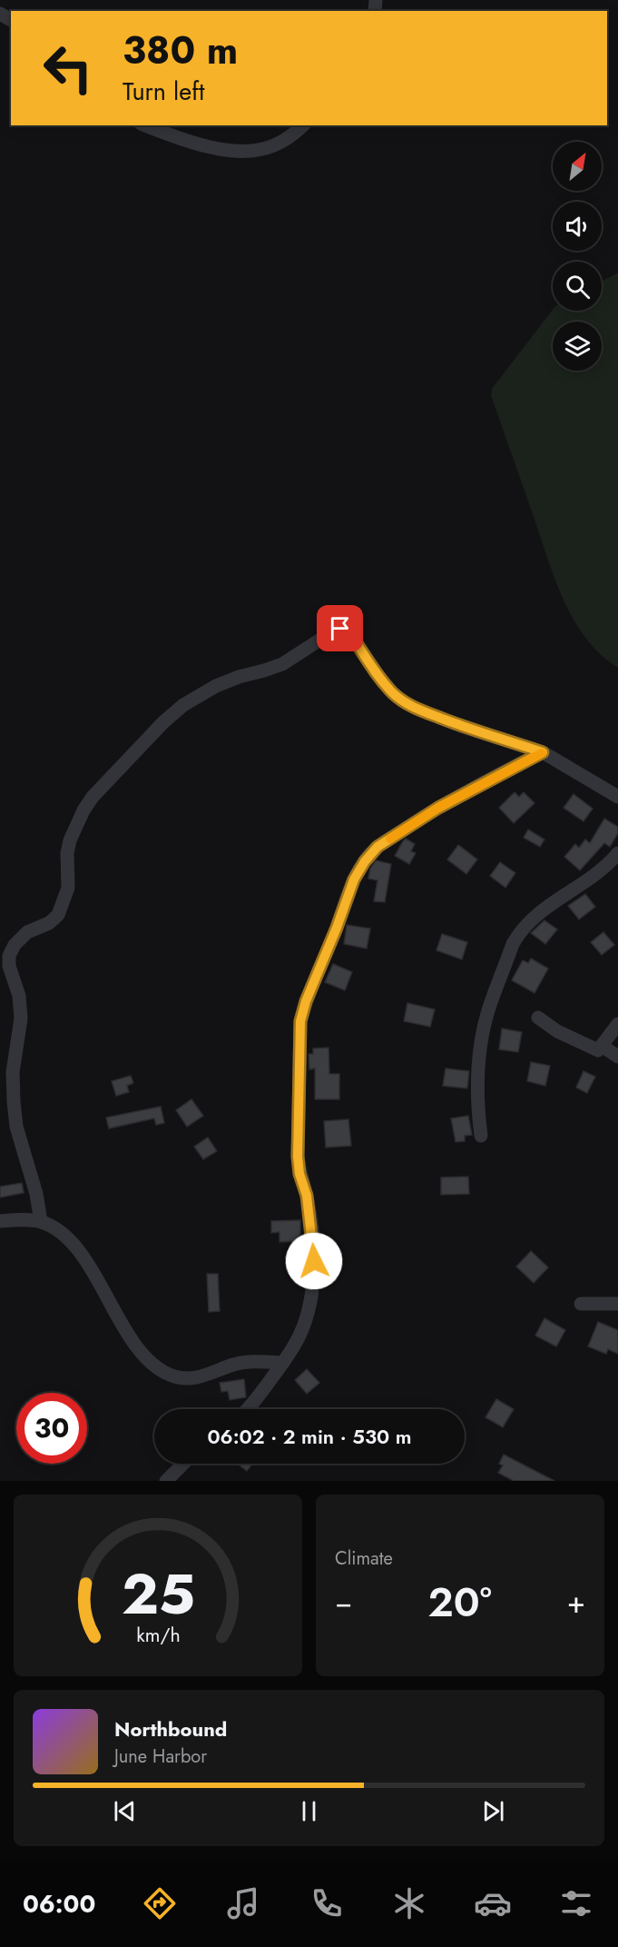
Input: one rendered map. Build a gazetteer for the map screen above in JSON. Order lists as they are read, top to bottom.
{
  "north": "top right",
  "page": {
    "turn": ["380 m", "Turn left"],
    "limit": "30",
    "trip": "06:02 · 2 min · 530 m",
    "tile": "Climate",
    "heat": ["−", "20°", "+"],
    "song": ["Northbound", "June Harbor"],
    "tabs": "06:00",
    "gauge": ["25", "km/h"]
  }
}
